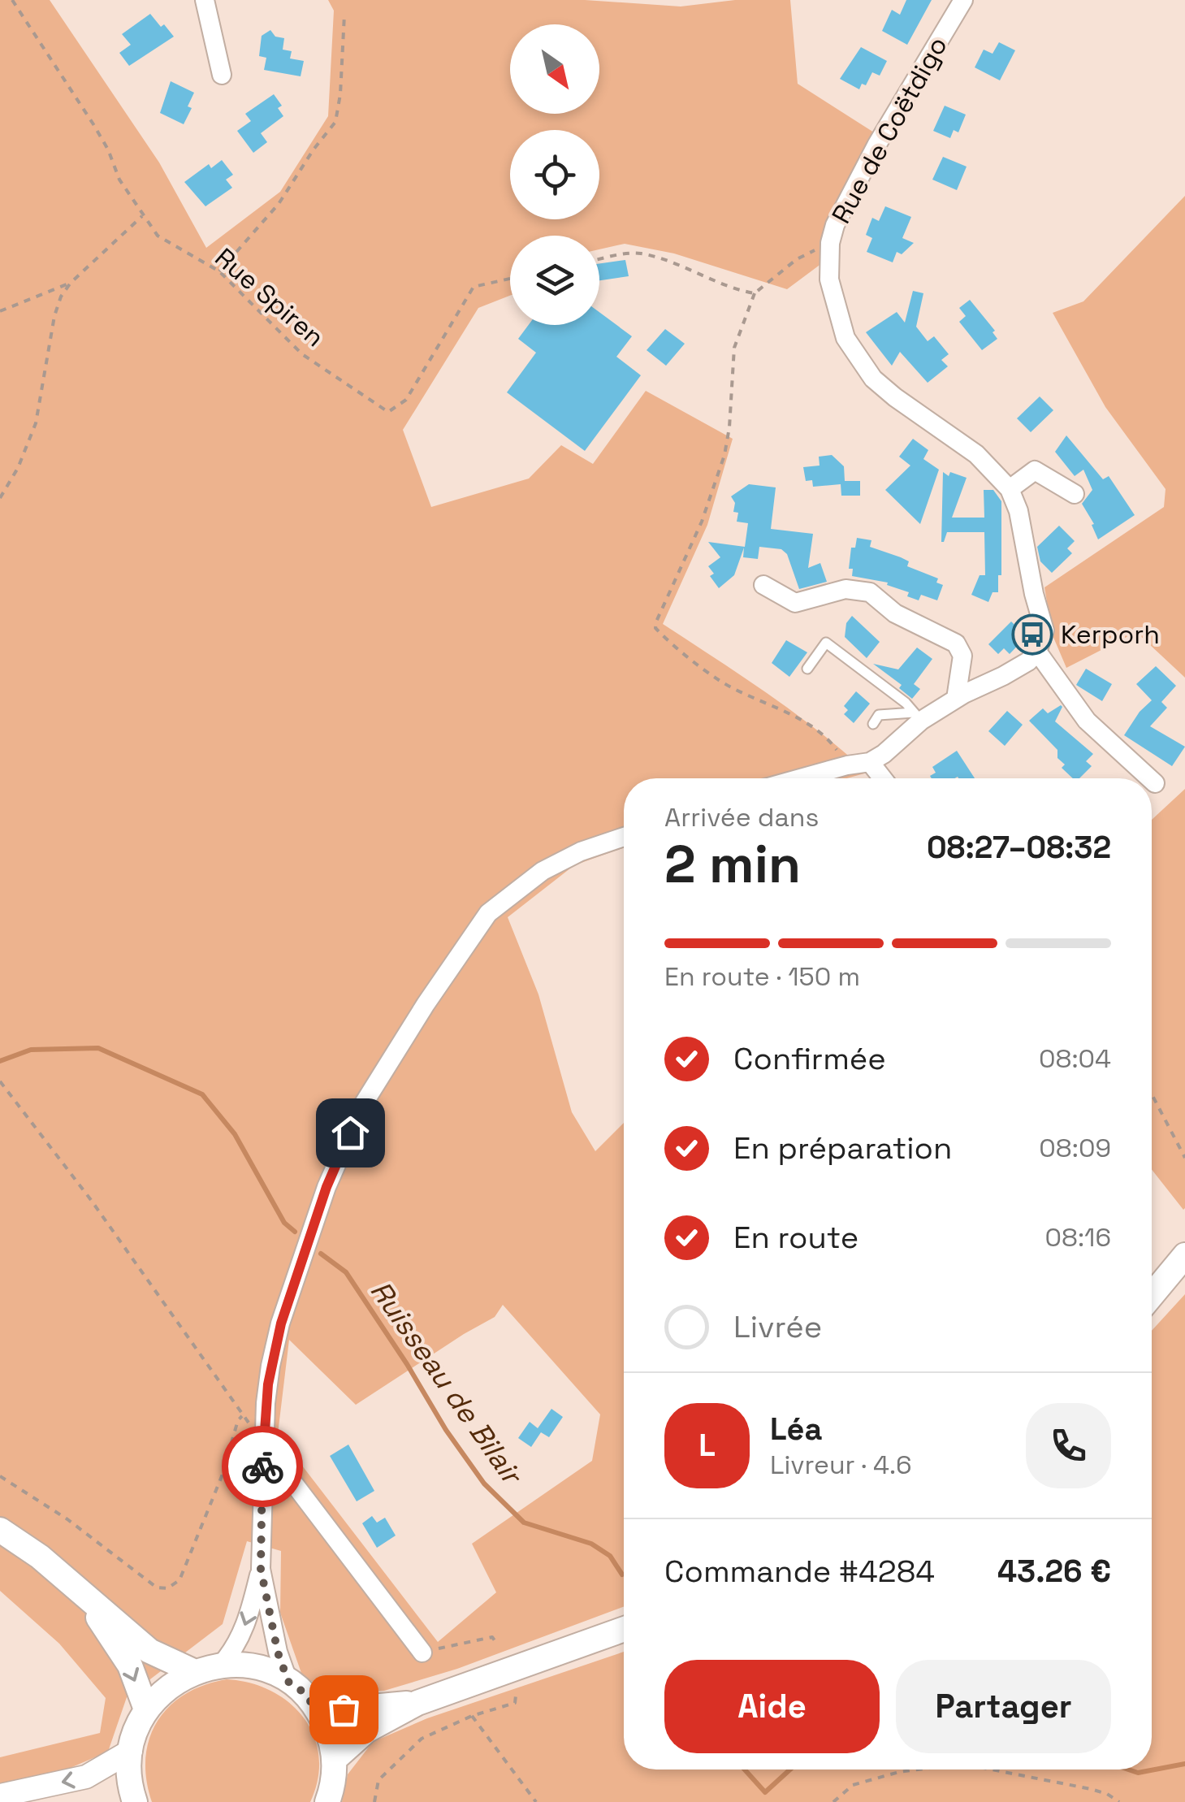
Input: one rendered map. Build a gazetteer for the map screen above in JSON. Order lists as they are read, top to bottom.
{
  "streets": {
    "street": ["Rue de Coëtdigo"],
    "path": ["Rue Spiren"]
  },
  "water": ["Ruisseau de Bilair"],
  "places": {
    "bus stop": ["Kerporh"]
  },
  "north": "bottom right",
  "page": {
    "heading": ["2 min", "Arrivée dans", "08:27–08:32"],
    "panel": [
      "Léa",
      "Livreur · 4.6",
      "Commande #4284",
      "43.26 €"
    ],
    "bar": "En route · 150 m",
    "list": [
      ["Confirmée", "08:04"],
      ["En préparation", "08:09"],
      ["En route", "08:16"],
      "Livrée"
    ],
    "round": "L",
    "buttons": ["Aide", "Partager"]
  }
}
